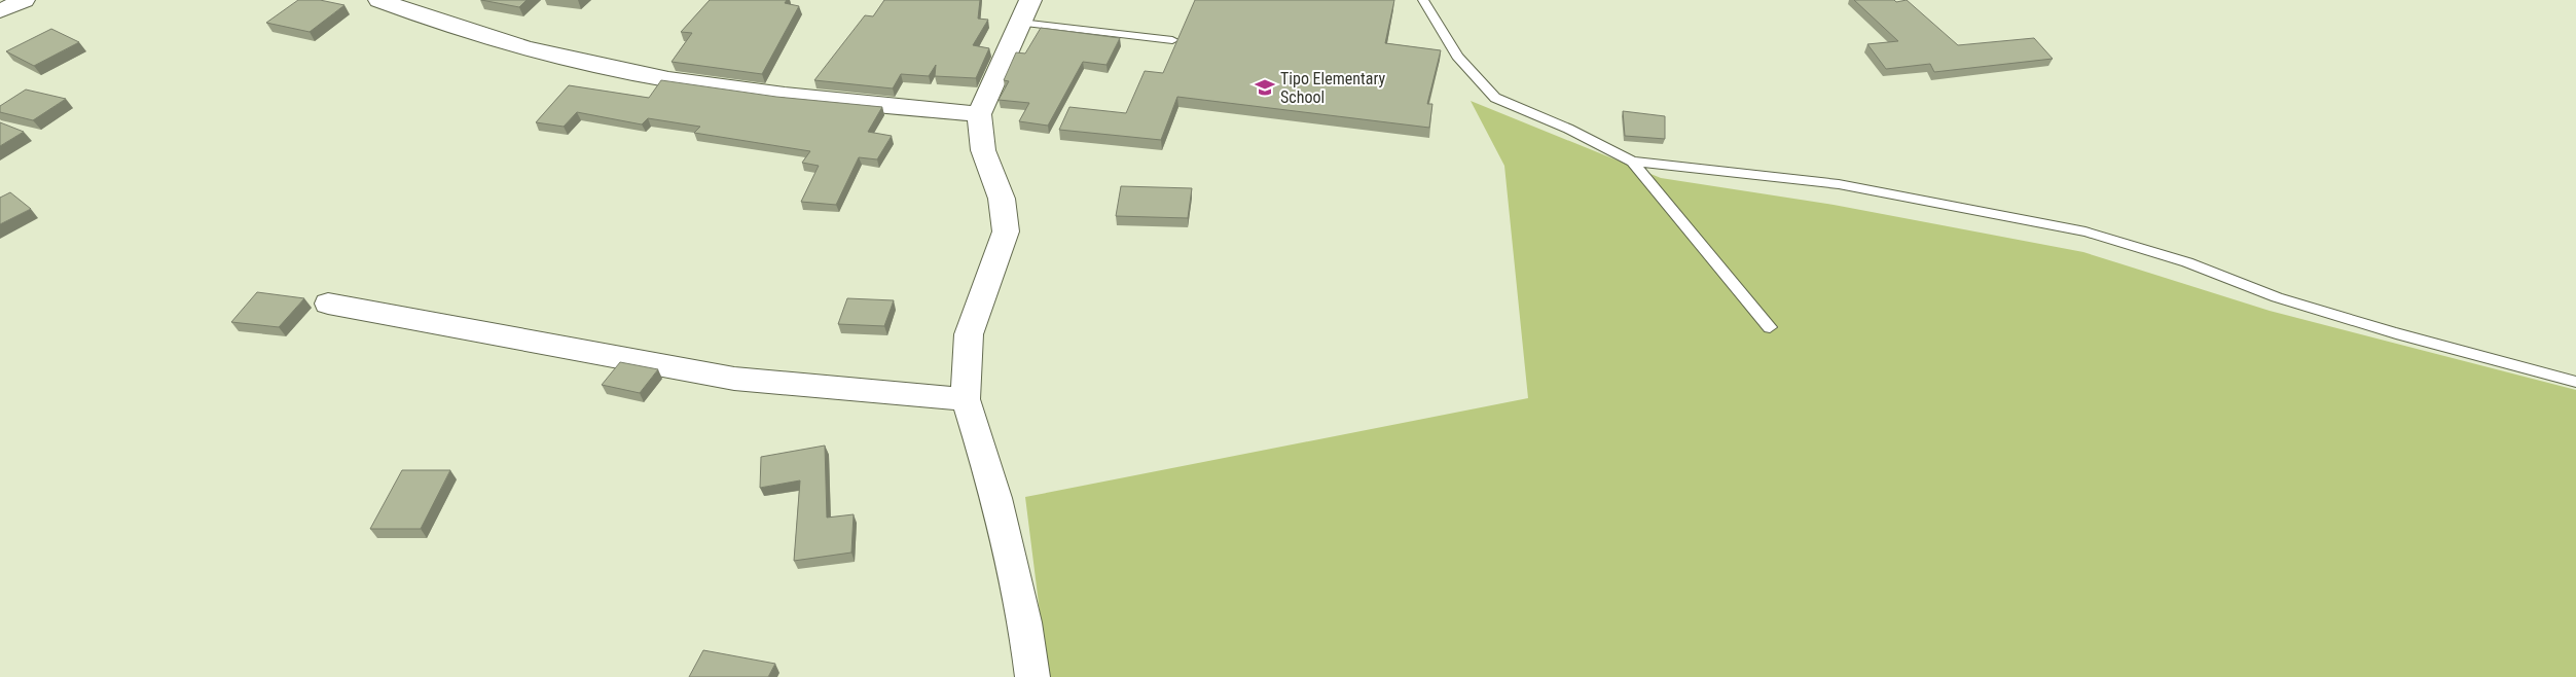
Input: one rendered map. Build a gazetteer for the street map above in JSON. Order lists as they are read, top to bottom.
{
  "places": {
    "school or university": ["Tipo Elementary School"]
  }
}
